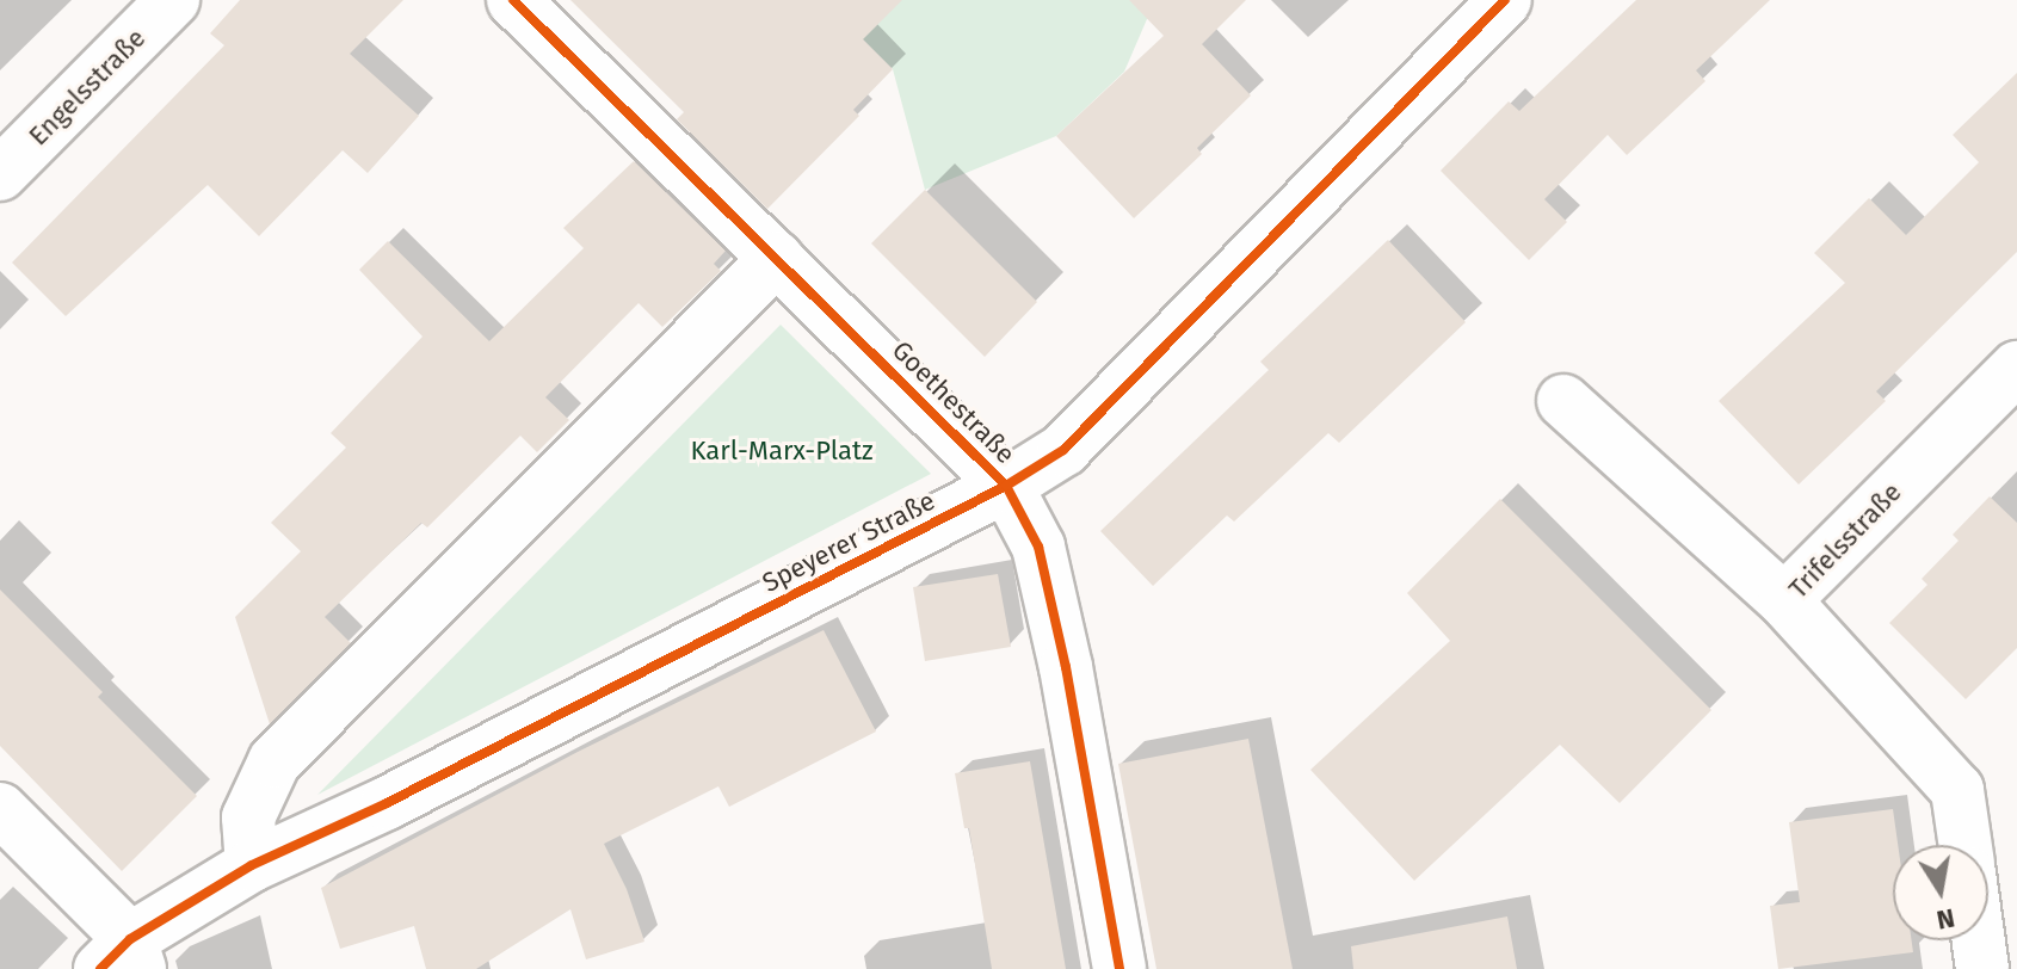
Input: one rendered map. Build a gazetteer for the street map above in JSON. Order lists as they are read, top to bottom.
{
  "streets": {
    "street": [
      "Engelsstraße",
      "Goethestraße",
      "Trifelsstraße",
      "Speyerer Straße"
    ]
  },
  "crossings": [
    ["Goethestraße", "Speyerer Straße"]
  ],
  "parks": ["Karl-Marx-Platz"],
  "north": "bottom"
}
